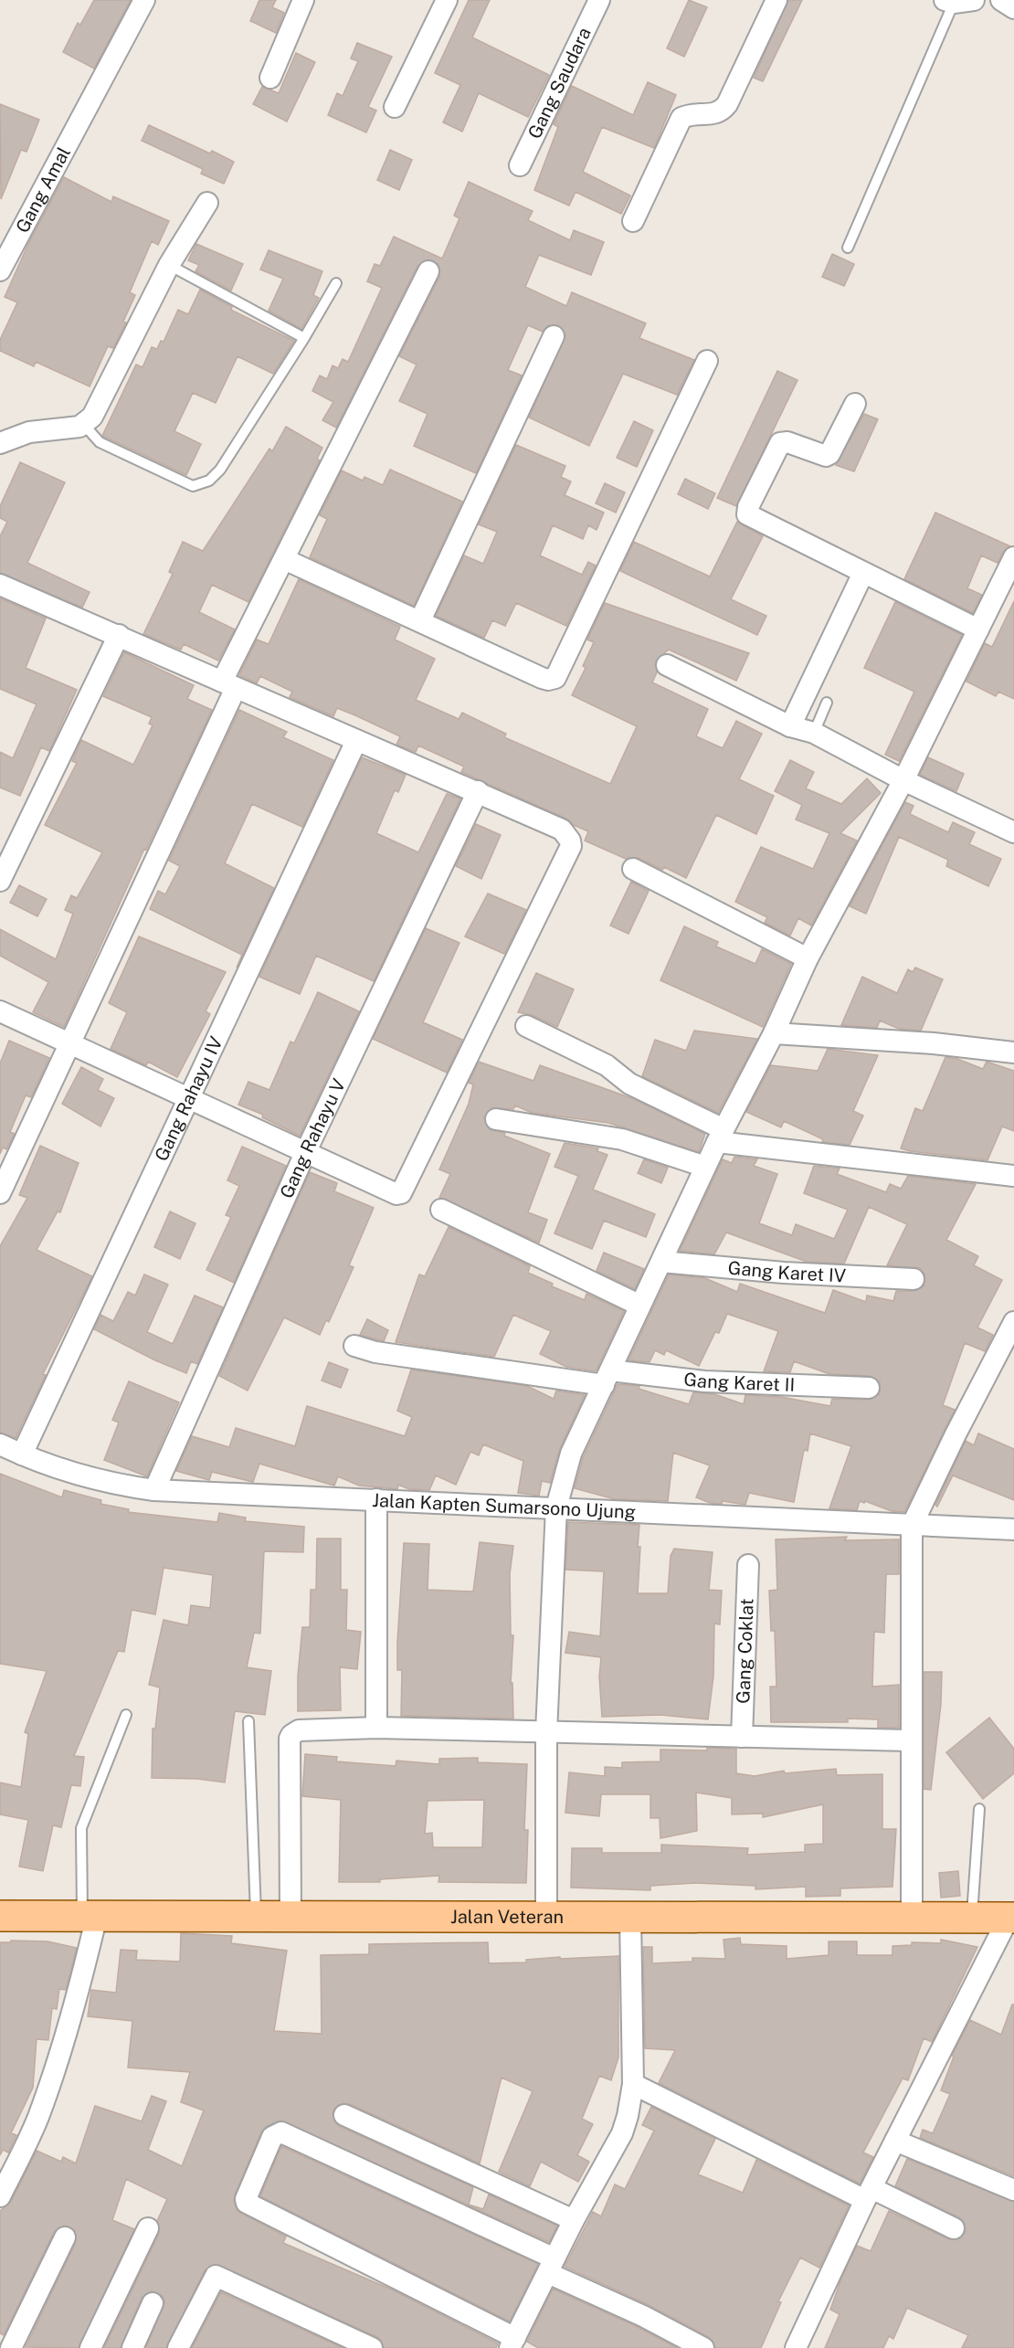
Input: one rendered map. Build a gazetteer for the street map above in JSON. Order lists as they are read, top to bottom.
{
  "streets": {
    "main road": ["Jalan Veteran"],
    "street": [
      "Gang Saudara",
      "Gang Amal",
      "Gang Rahayu IV",
      "Gang Rahayu V",
      "Gang Karet IV",
      "Gang Karet II",
      "Jalan Kapten Sumarsono Ujung",
      "Gang Coklat"
    ]
  },
  "crossings": [
    ["Gang Rahayu IV", "Jalan Kapten Sumarsono Ujung"],
    ["Gang Rahayu V", "Jalan Kapten Sumarsono Ujung"]
  ]
}
